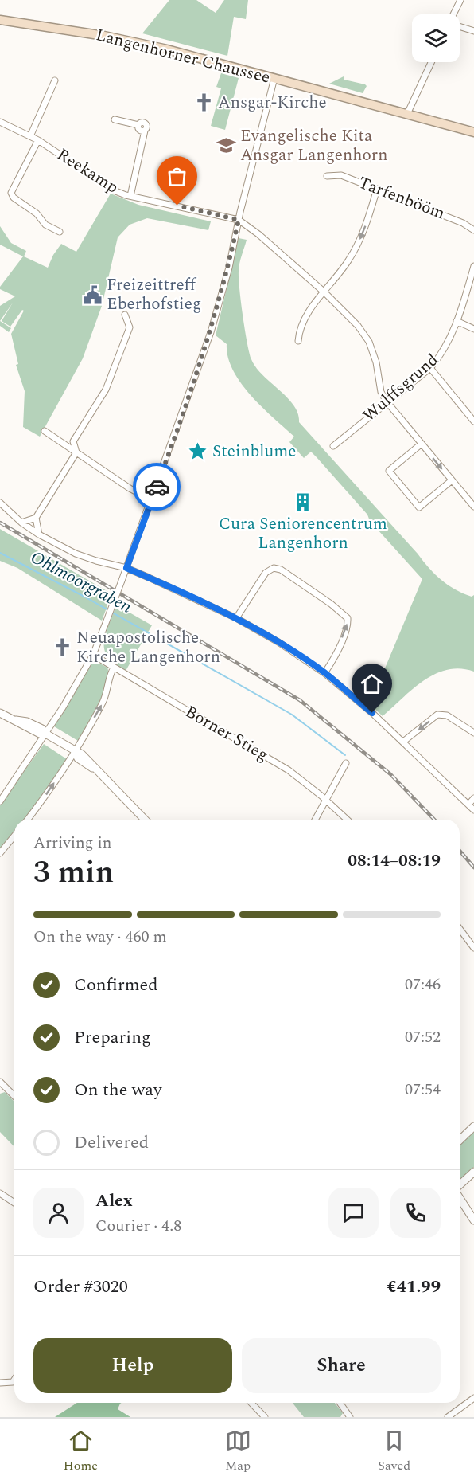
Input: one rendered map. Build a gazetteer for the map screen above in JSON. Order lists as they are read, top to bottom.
{
  "streets": {
    "main road": ["Langenhorner Chaussee"],
    "street": [
      "Reekamp",
      "Tarfenbööm",
      "Wulffsgrund",
      "Borner Stieg"
    ]
  },
  "crossings": [
    ["Reekamp", "Wulffsgrund"]
  ],
  "water": ["Ohlmoorgraben"],
  "places": {
    "church": ["Ansgar-Kirche", "Neuapostolische Kirche Langenhorn"],
    "school or university": ["Evangelische Kita Ansgar Langenhorn"],
    "public building": ["Freizeittreff Eberhofstieg"],
    "place": ["Steinblume"],
    "building": ["Cura Seniorencentrum Langenhorn"]
  },
  "page": {
    "heading": ["3 min", "Arriving in", "08:14–08:19"],
    "panel": [
      "Alex",
      "Courier · 4.8",
      "Order #3020",
      "€41.99"
    ],
    "bar": "On the way · 460 m",
    "list": [
      ["Confirmed", "07:46"],
      ["Preparing", "07:52"],
      ["On the way", "07:54"],
      "Delivered"
    ],
    "buttons": ["Help", "Share"],
    "tabs": ["Home", "Map", "Saved"]
  }
}
